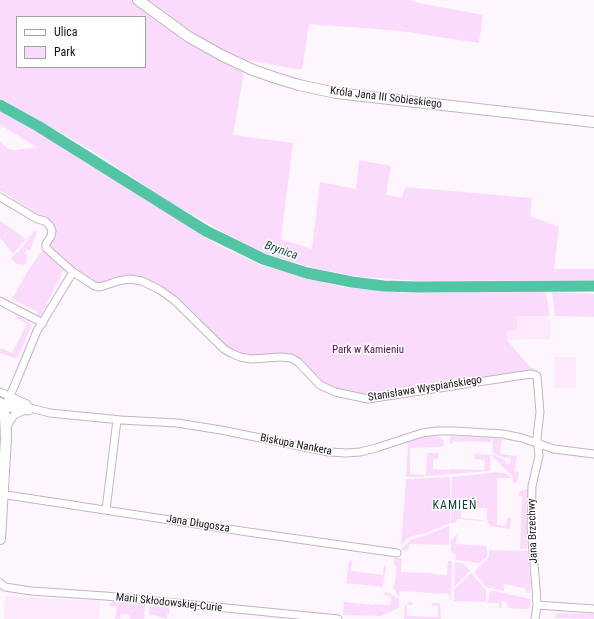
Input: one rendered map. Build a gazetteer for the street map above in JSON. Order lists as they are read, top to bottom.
{
  "streets": {
    "street": [
      "Króla Jana III Sobieskiego",
      "Stanisława Wyspiańskiego",
      "Biskupa Nankera",
      "Jana Długosza",
      "Jana Brzechwy",
      "Marii Skłodowskiej-Curie"
    ]
  },
  "crossings": [
    ["Stanisława Wyspiańskiego", "Biskupa Nankera"],
    ["Stanisława Wyspiańskiego", "Jana Brzechwy"],
    ["Biskupa Nankera", "Jana Brzechwy"]
  ],
  "districts": ["KAMIEŃ"],
  "water": ["Brynica"],
  "parks": ["Park w Kamieniu"],
  "legend": ["Ulica", "Park"]
}
